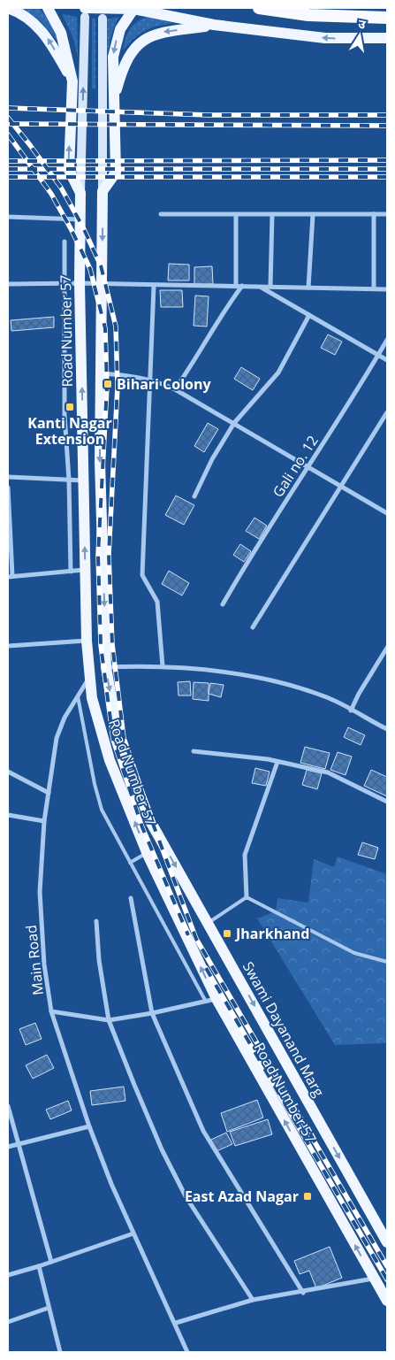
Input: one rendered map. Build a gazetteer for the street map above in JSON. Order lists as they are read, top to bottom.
{
  "streets": {
    "main road": ["Road Number 57", "Swami Dayanand Marg"],
    "street": ["Gali no. 12", "Main Road"]
  },
  "crossings": [
    ["Road Number 57", "Main Road"]
  ],
  "one_way": ["Road Number 57", "Swami Dayanand Marg"],
  "places": {
    "transit": [
      "Bihari Colony",
      "Kanti Nagar Extension",
      "Jharkhand",
      "East Azad Nagar"
    ]
  },
  "north": "top"
}
